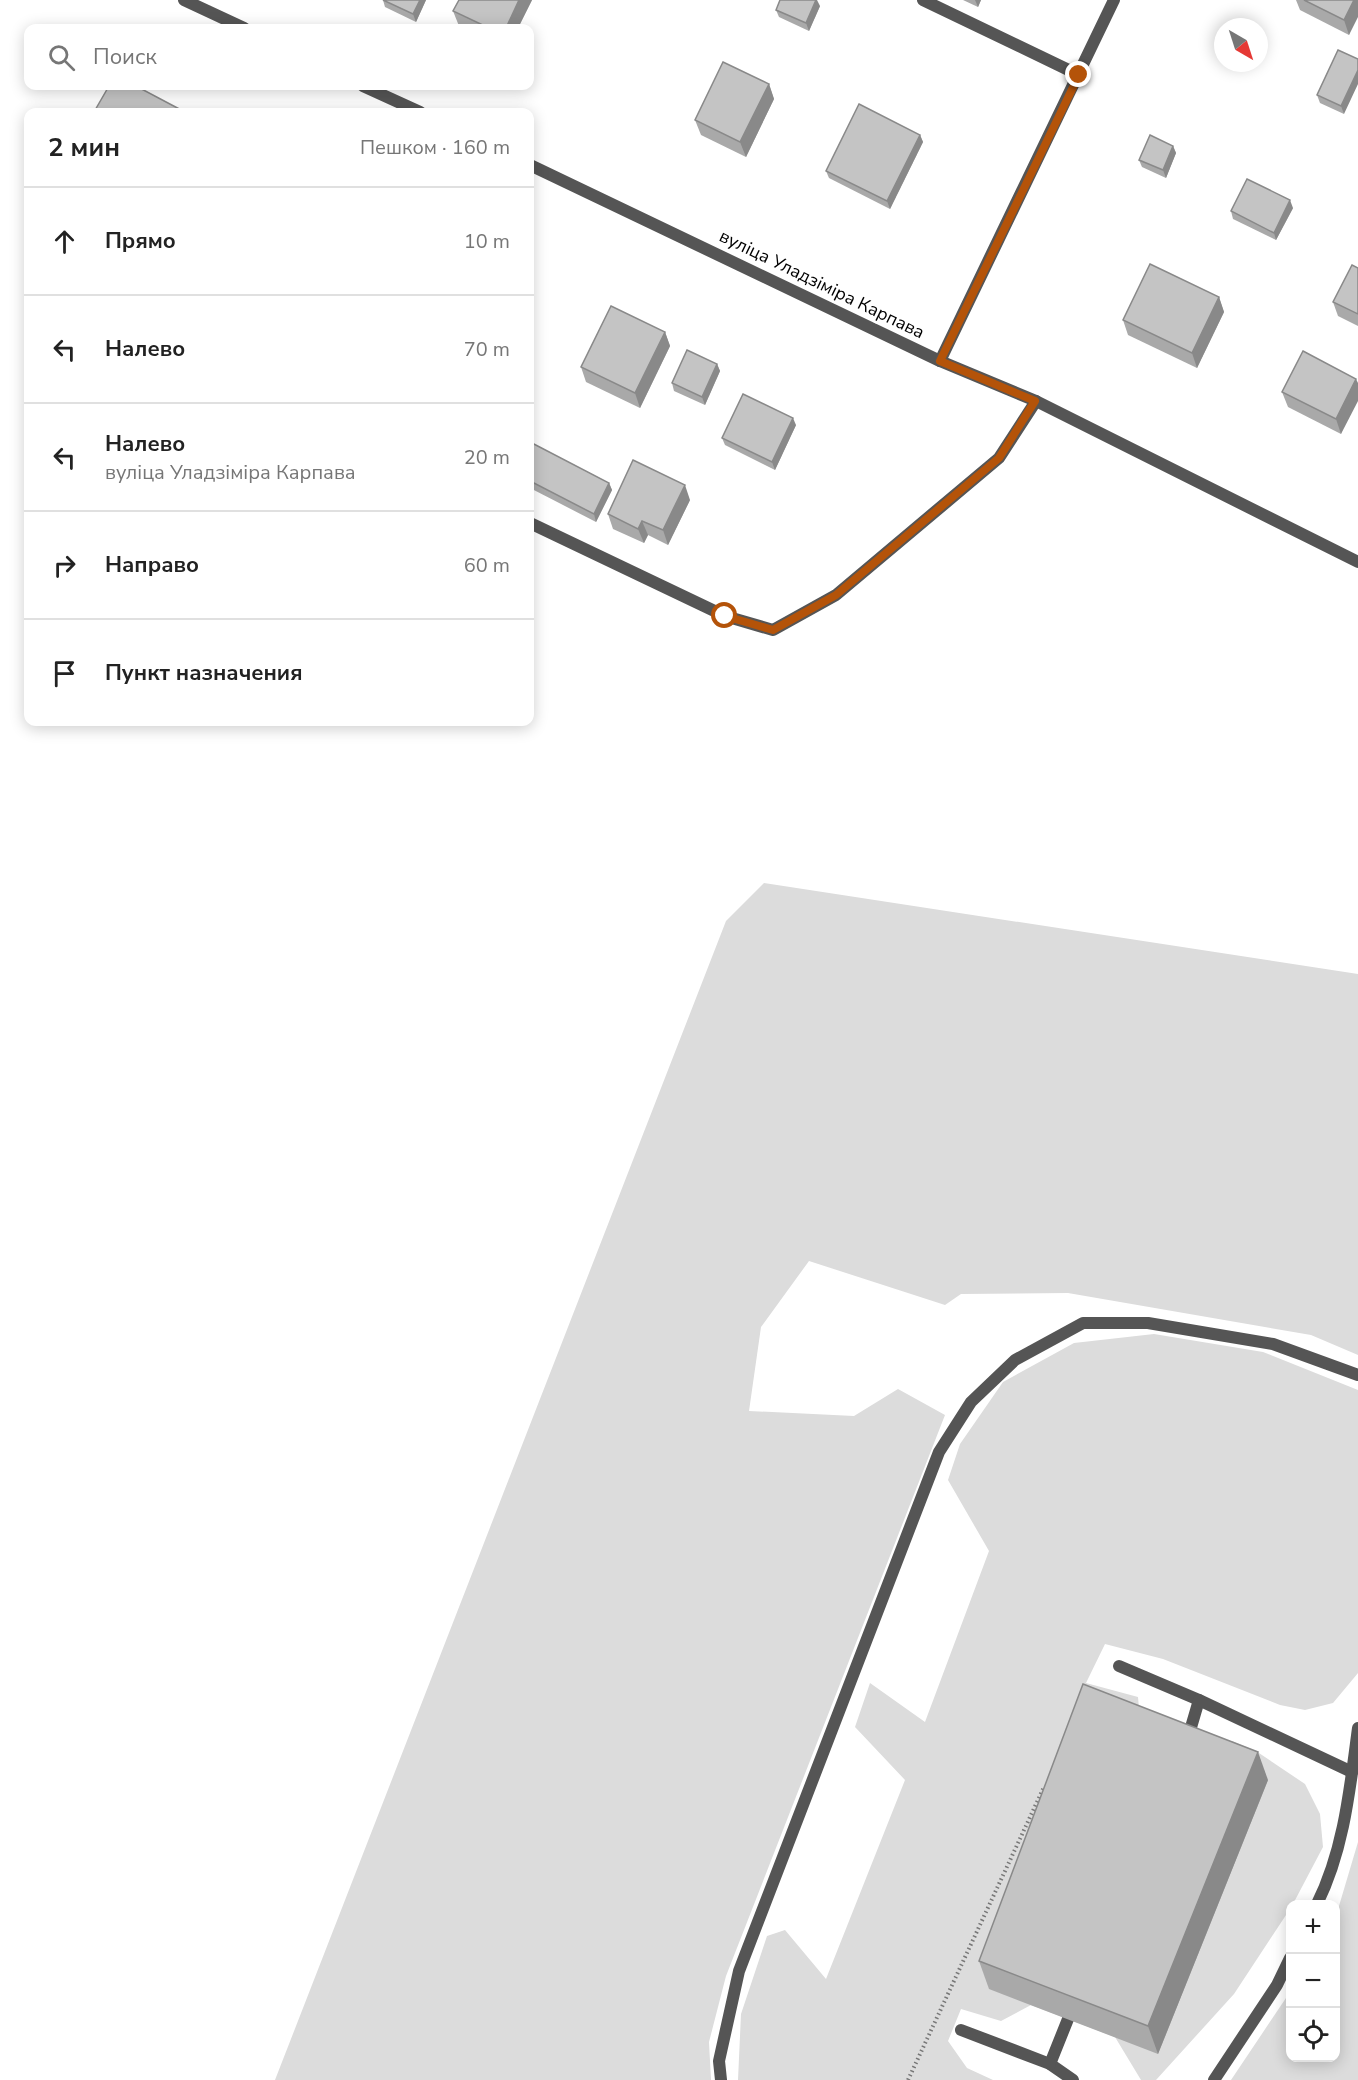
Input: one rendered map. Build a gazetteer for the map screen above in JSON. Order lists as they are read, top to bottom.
{
  "streets": {
    "street": ["вуліца Уладзіміра Карпава"]
  },
  "north": "bottom right",
  "page": {
    "search": "Поиск",
    "heading": ["2 мин", "Пешком · 160 m"],
    "list": [
      ["Прямо", "10 m"],
      ["Налево", "70 m"],
      ["Налево", "вуліца Уладзіміра Карпава", "20 m"],
      ["Направо", "60 m"],
      "Пункт назначения"
    ],
    "map_buttons": ["+", "−"]
  }
}
